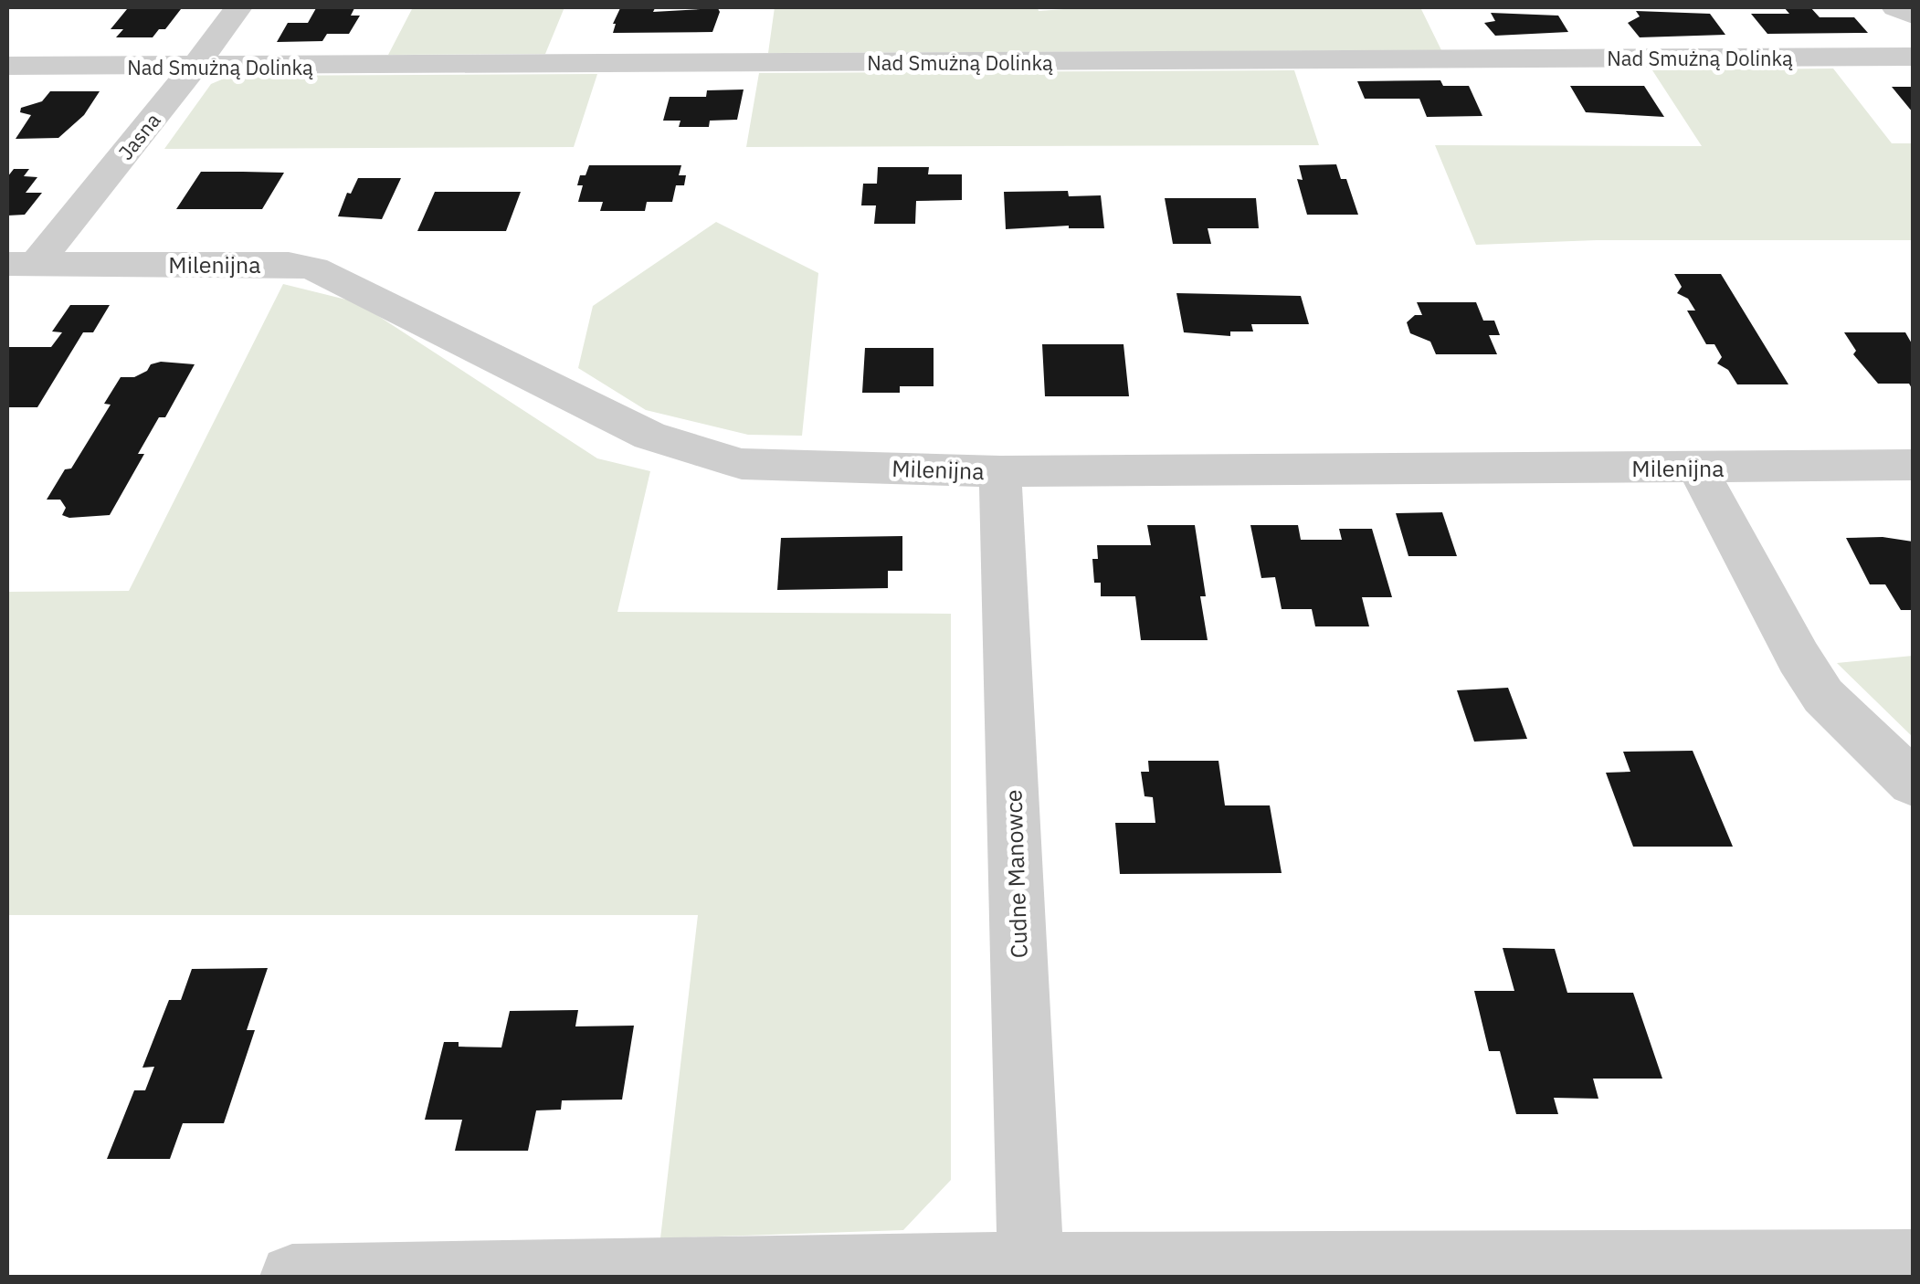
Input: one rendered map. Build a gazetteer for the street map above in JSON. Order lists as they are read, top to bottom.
{
  "streets": {
    "street": [
      "Nad Smużną Dolinką",
      "Jasna",
      "Milenijna",
      "Cudne Manowce"
    ]
  },
  "crossings": [
    ["Nad Smużną Dolinką", "Jasna"],
    ["Jasna", "Milenijna"],
    ["Milenijna", "Cudne Manowce"]
  ]
}
